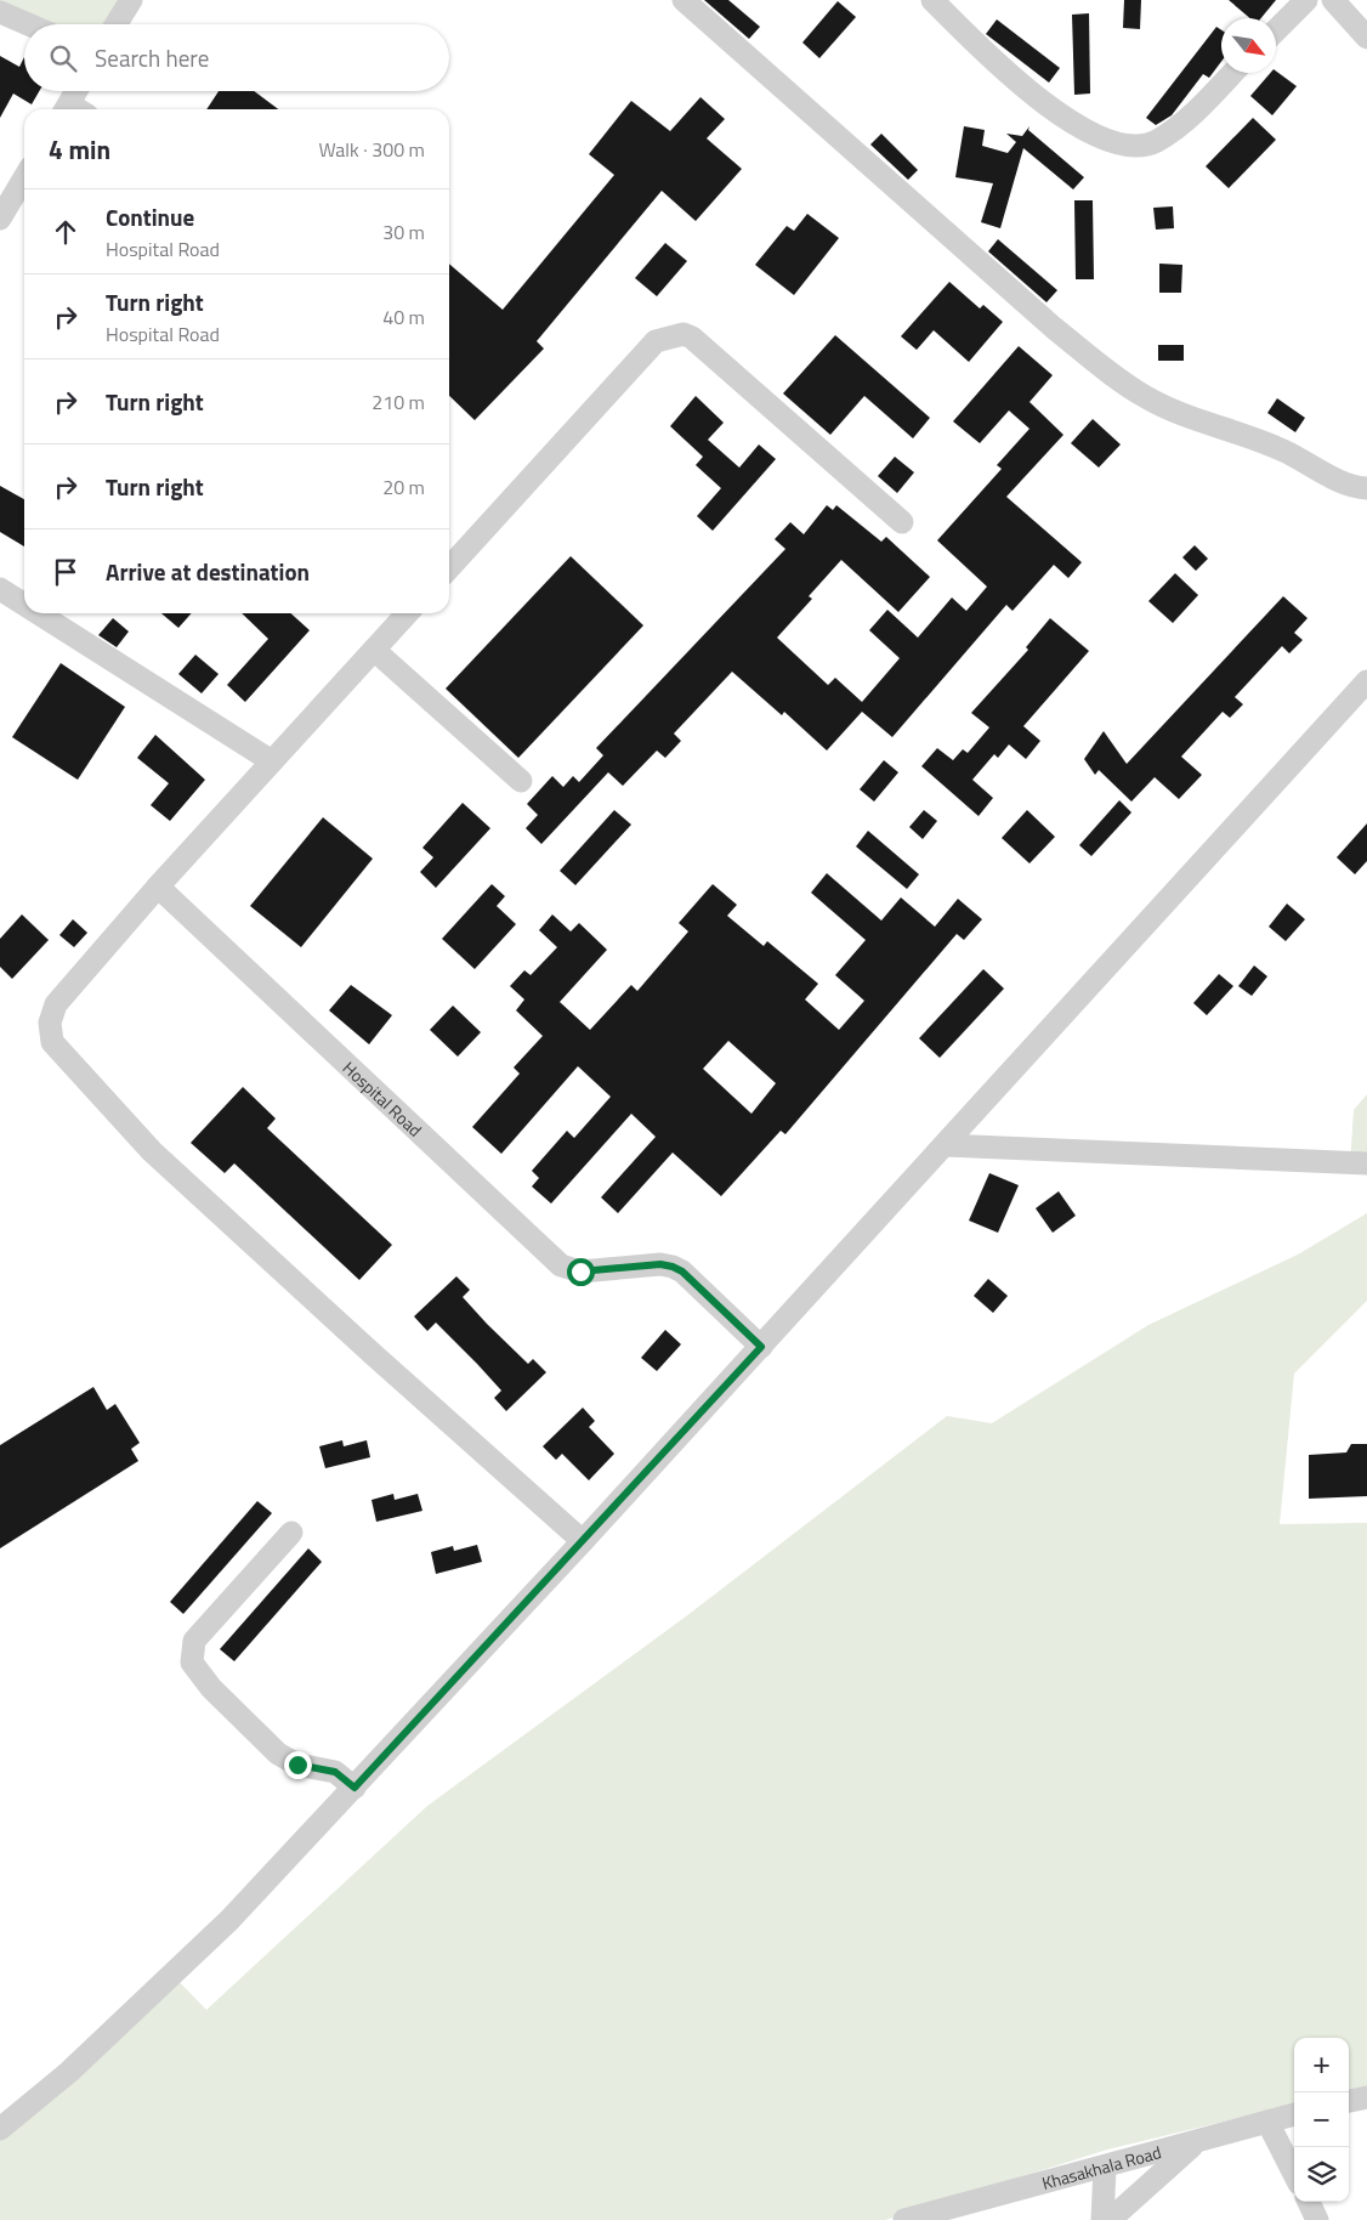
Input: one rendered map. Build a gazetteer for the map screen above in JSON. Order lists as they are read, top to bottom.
{
  "streets": {
    "street": ["Hospital Road", "Khasakhala Road"]
  },
  "north": "bottom right",
  "page": {
    "search": "Search here",
    "heading": ["4 min", "Walk · 300 m"],
    "list": [
      ["Continue", "Hospital Road", "30 m"],
      ["Turn right", "Hospital Road", "40 m"],
      ["Turn right", "210 m"],
      ["Turn right", "20 m"],
      "Arrive at destination"
    ],
    "map_buttons": ["+", "−"]
  }
}
